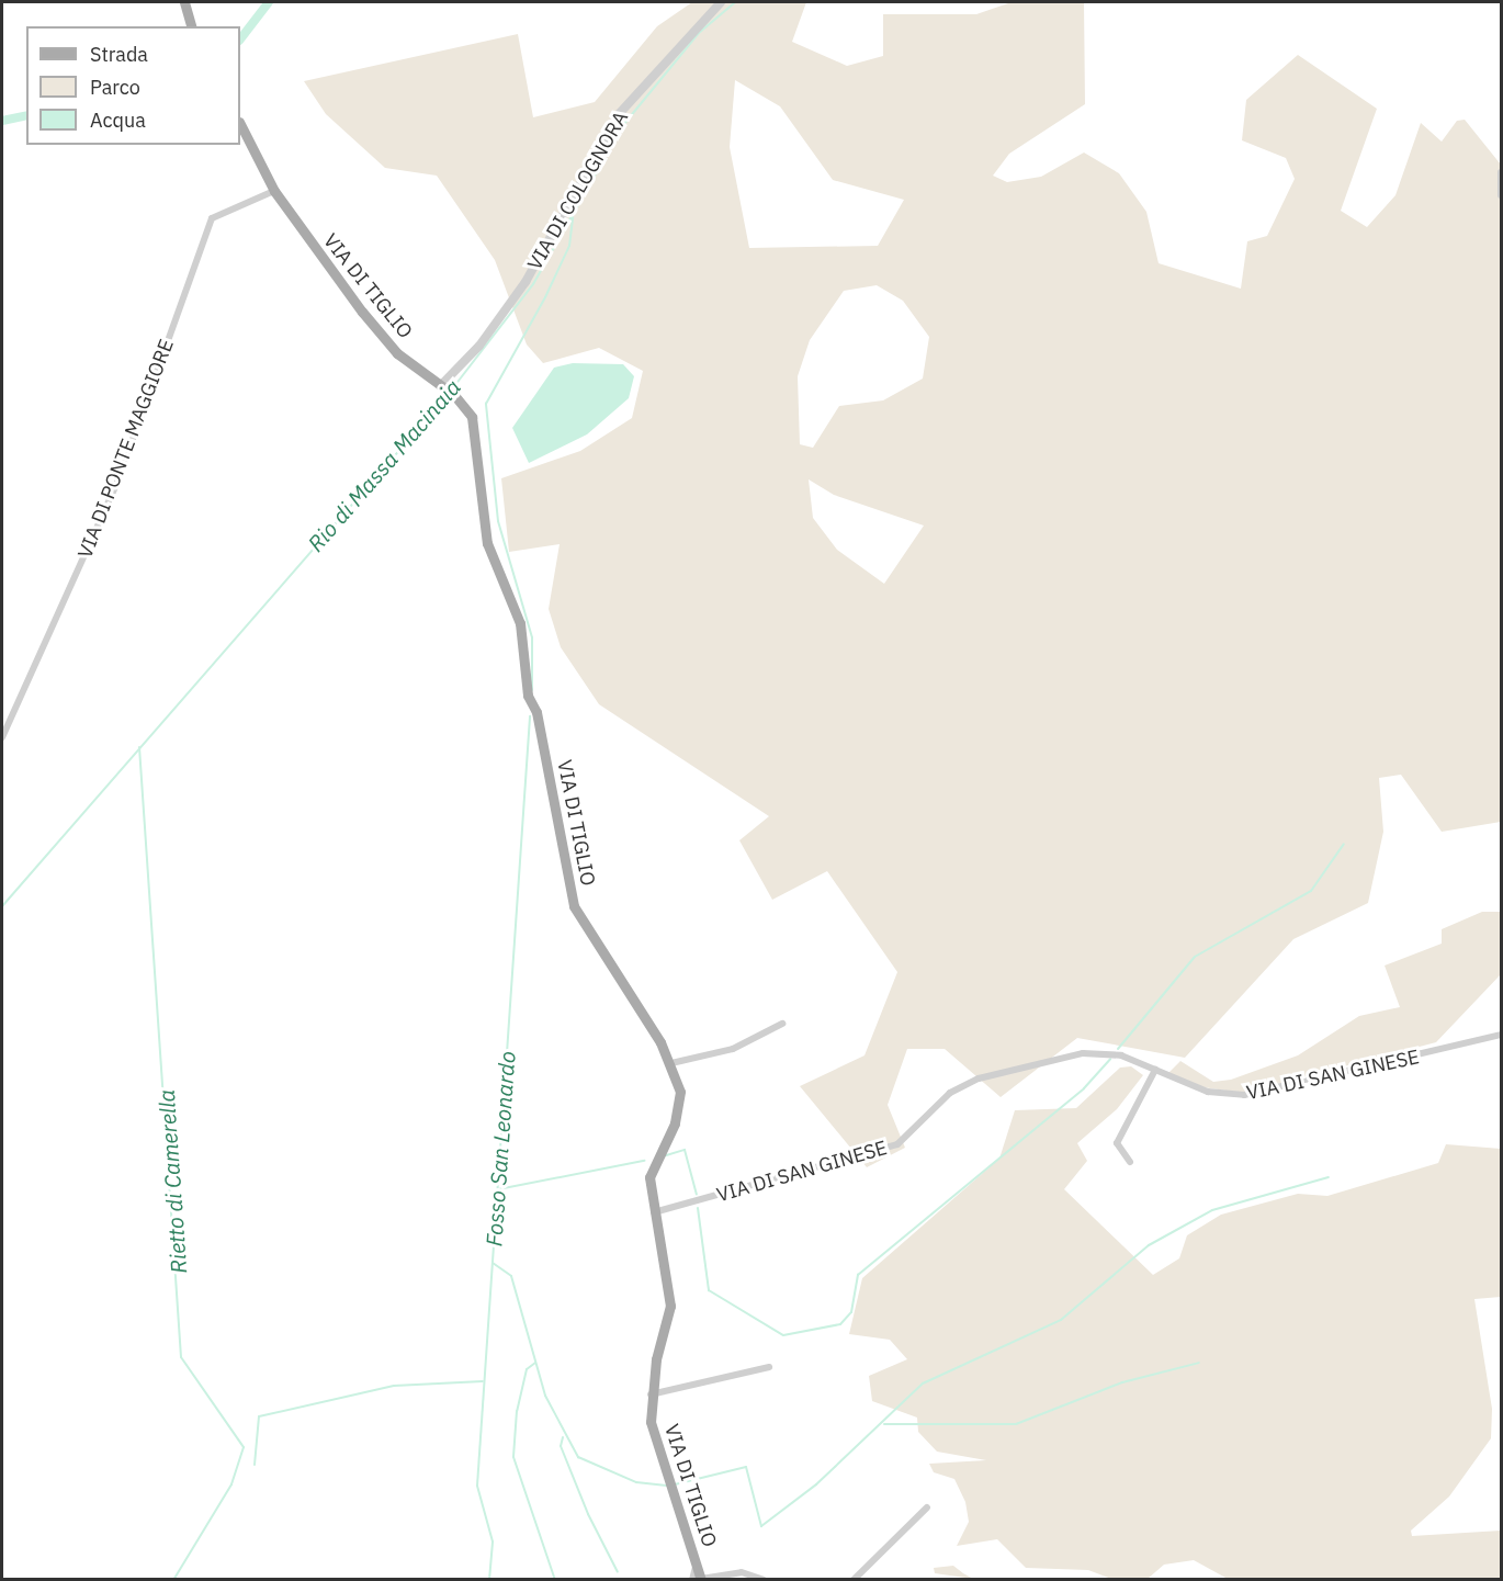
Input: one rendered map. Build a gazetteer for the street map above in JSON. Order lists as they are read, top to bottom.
{
  "streets": {
    "main road": ["VIA DI TIGLIO"],
    "street": ["VIA DI COLOGNORA", "VIA DI PONTE MAGGIORE", "VIA DI SAN GINESE"]
  },
  "crossings": [
    ["VIA DI COLOGNORA", "VIA DI TIGLIO"],
    ["VIA DI TIGLIO", "VIA DI PONTE MAGGIORE"],
    ["VIA DI TIGLIO", "VIA DI SAN GINESE"]
  ],
  "water": ["Rio di Massa Macinaia", "Fosso San Leonardo", "Rietto di Camerella"],
  "legend": ["Strada", "Parco", "Acqua"]
}
